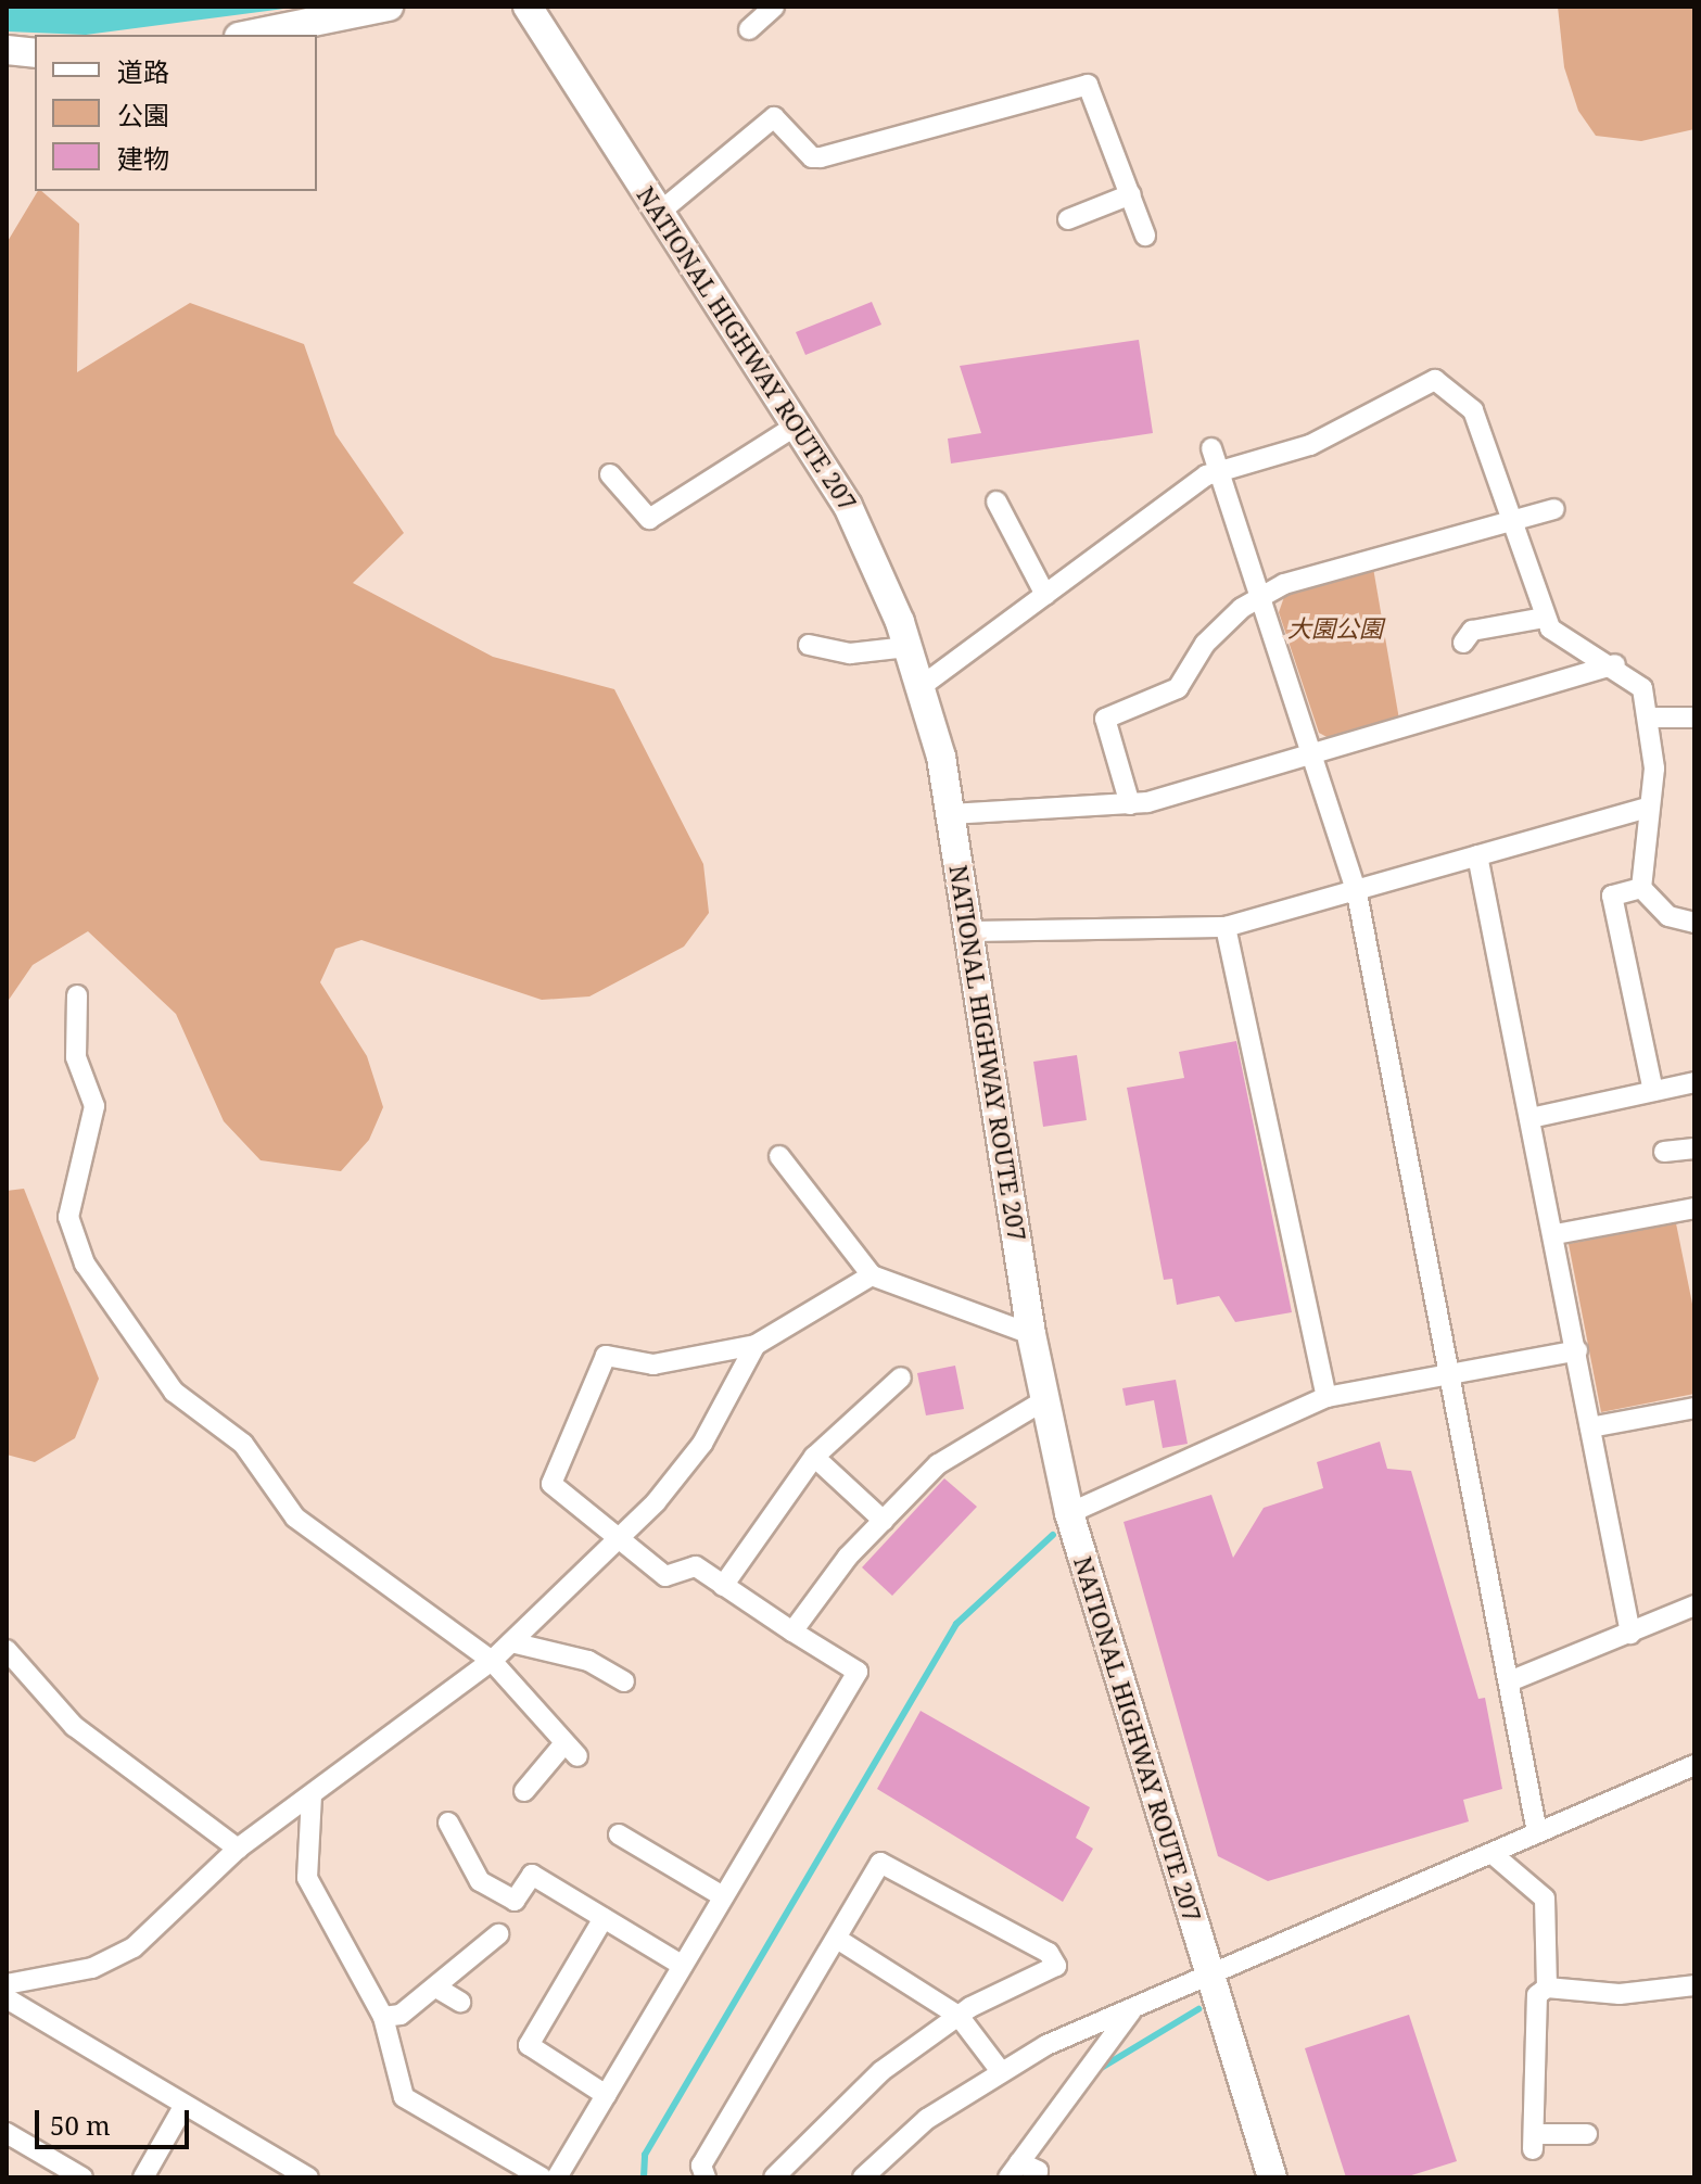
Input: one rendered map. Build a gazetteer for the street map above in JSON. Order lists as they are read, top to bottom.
{
  "streets": {
    "highway": ["NATIONAL HIGHWAY ROUTE 207"]
  },
  "parks": ["大園公園"],
  "legend": ["道路", "公園", "建物"],
  "scale_bar": "50 m"
}
